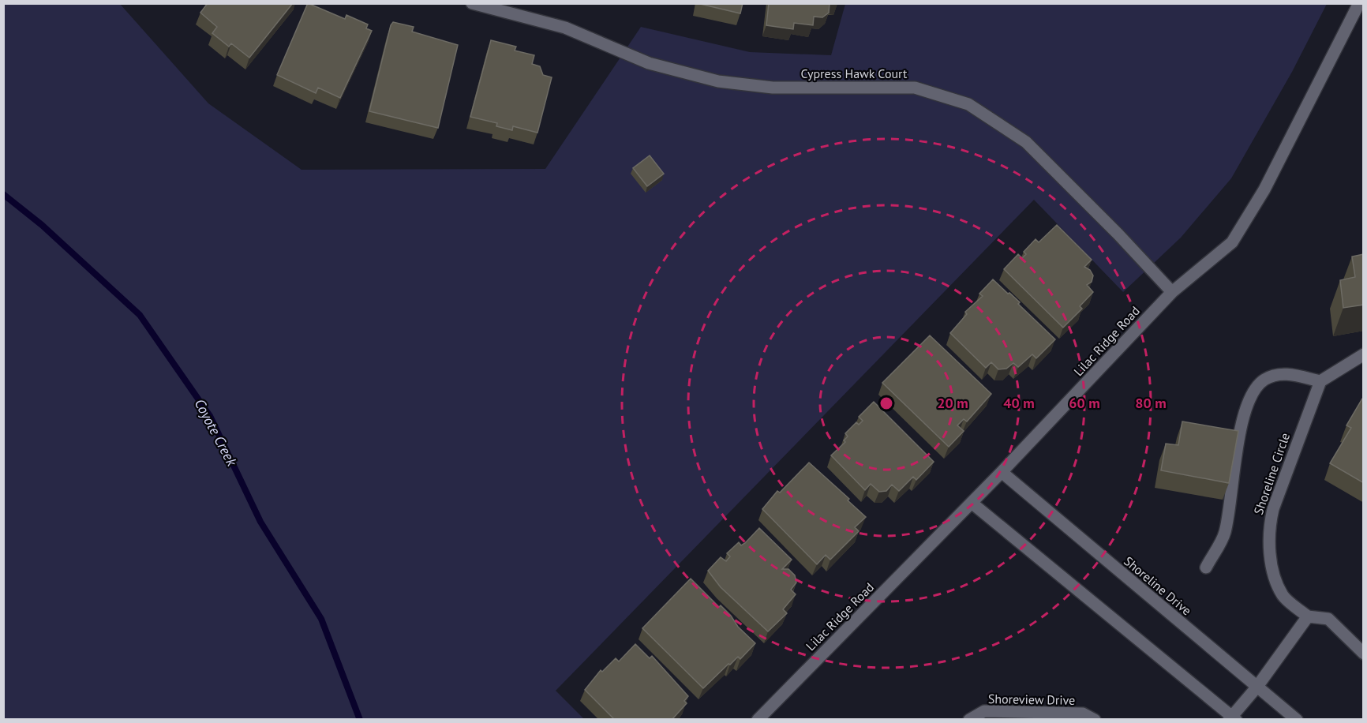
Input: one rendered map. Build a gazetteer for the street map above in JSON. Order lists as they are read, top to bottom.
{
  "streets": {
    "street": [
      "Cypress Hawk Court",
      "Lilac Ridge Road",
      "Shoreline Circle",
      "Shoreline Drive",
      "Shoreview Drive"
    ]
  },
  "crossings": [
    ["Cypress Hawk Court", "Lilac Ridge Road"],
    ["Lilac Ridge Road", "Shoreline Drive"]
  ],
  "water": ["Coyote Creek"],
  "rings": [
    "20 m",
    "40 m",
    "60 m",
    "80 m"
  ]
}
